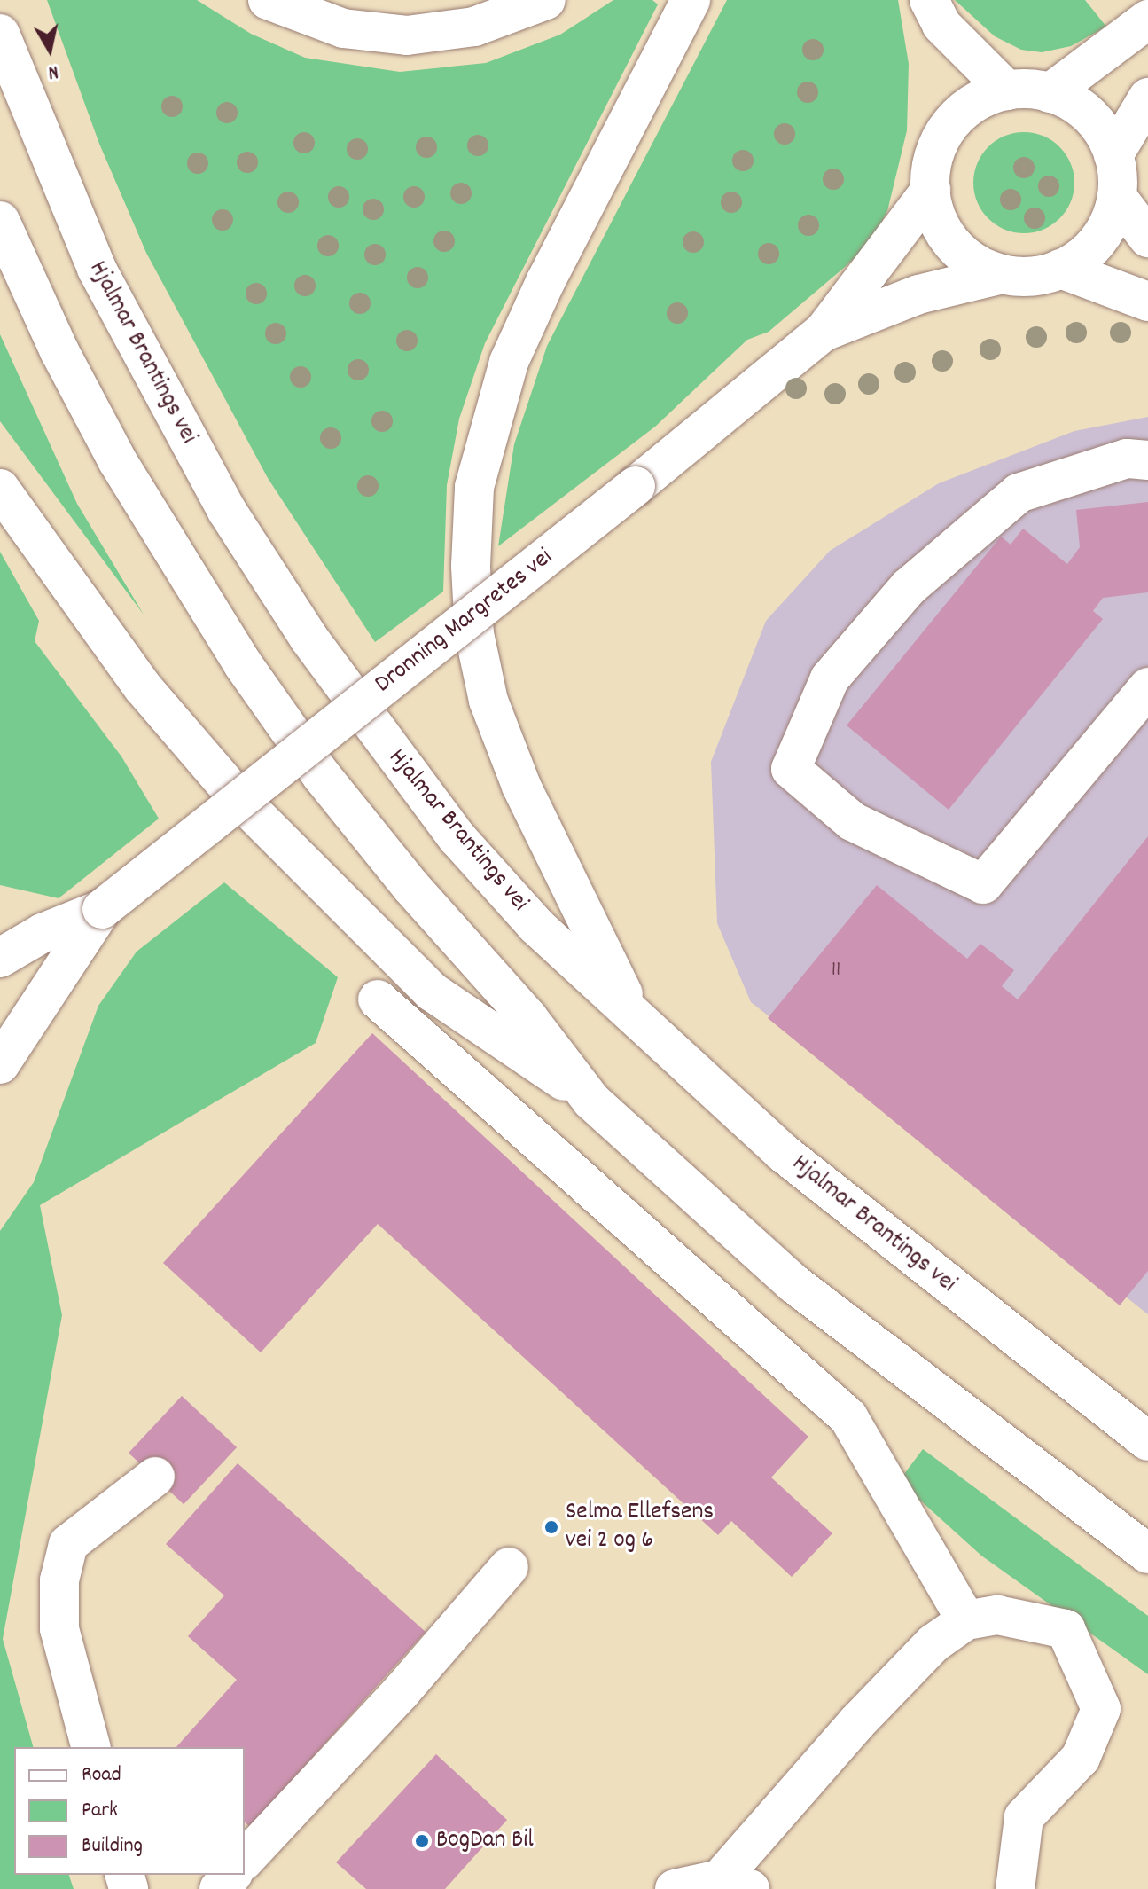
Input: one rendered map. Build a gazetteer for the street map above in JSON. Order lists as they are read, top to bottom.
{
  "streets": {
    "main road": ["Hjalmar Brantings vei", "Dronning Margretes vei"]
  },
  "places": ["Selma Ellefsens vei 2 og 6", "BogDan Bil"],
  "house_numbers": ["11"],
  "legend": ["Road", "Park", "Building"],
  "north": "bottom"
}
